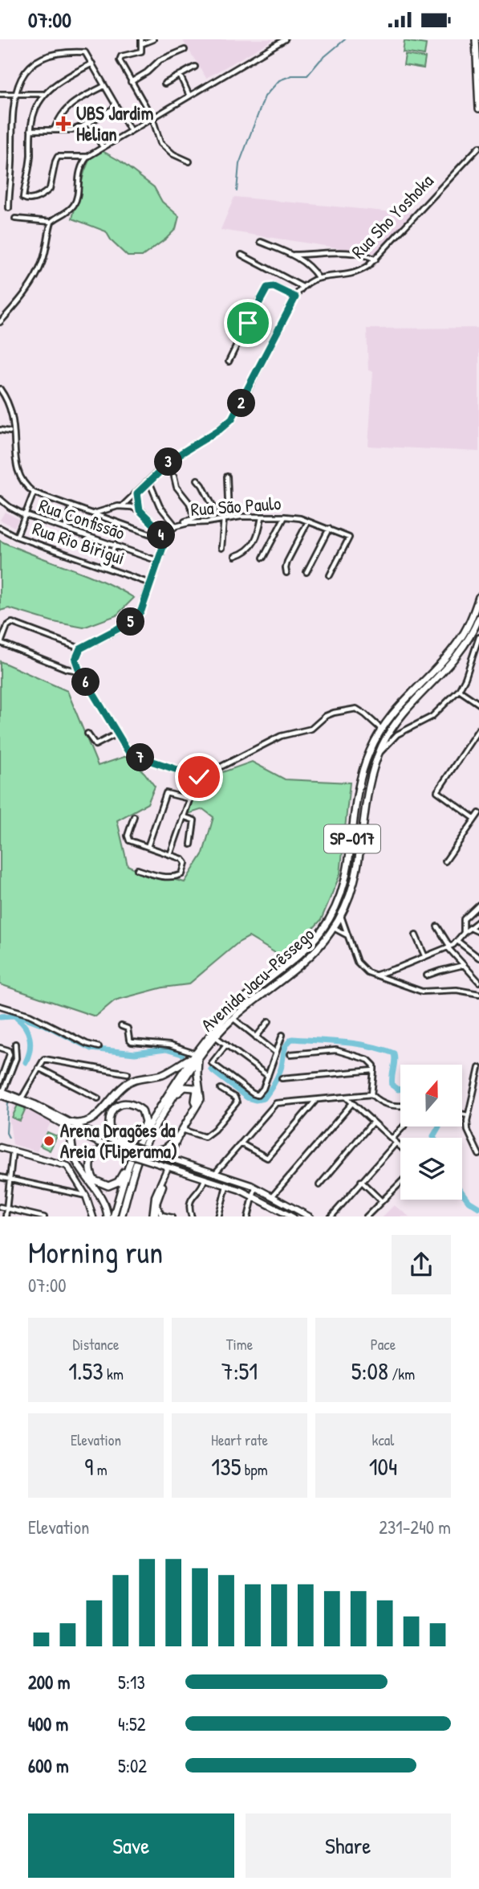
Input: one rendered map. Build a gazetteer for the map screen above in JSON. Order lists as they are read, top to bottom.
{
  "streets": {
    "highway": ["SP-017", "Avenida Jacu-Pêssego"],
    "street": [
      "Rua Sho Yoshoka",
      "Rua São Paulo",
      "Rua Confissão",
      "Rua Rio Birigui"
    ]
  },
  "places": {
    "health": ["UBS Jardim Helian"],
    "other": ["Arena Dragões da Areia (Fliperama)"]
  },
  "north": "top",
  "page": {
    "status": "07:00",
    "pins": [
      "2",
      "3",
      "4",
      "5",
      "6",
      "7"
    ],
    "heading": ["Morning run", "07:00"],
    "stats": [
      ["Distance", "1.53 km"],
      ["Time", "7:51"],
      ["Pace", "5:08 /km"],
      ["Elevation", "9 m"],
      ["Heart rate", "135 bpm"],
      ["kcal", "104"]
    ],
    "chart": ["Elevation", "231–240 m"],
    "list": [
      {
        "name": "200 m",
        "note": "5:13"
      },
      {
        "name": "400 m",
        "note": "4:52"
      },
      {
        "name": "600 m",
        "note": "5:02"
      }
    ],
    "buttons": ["Save", "Share"]
  }
}
